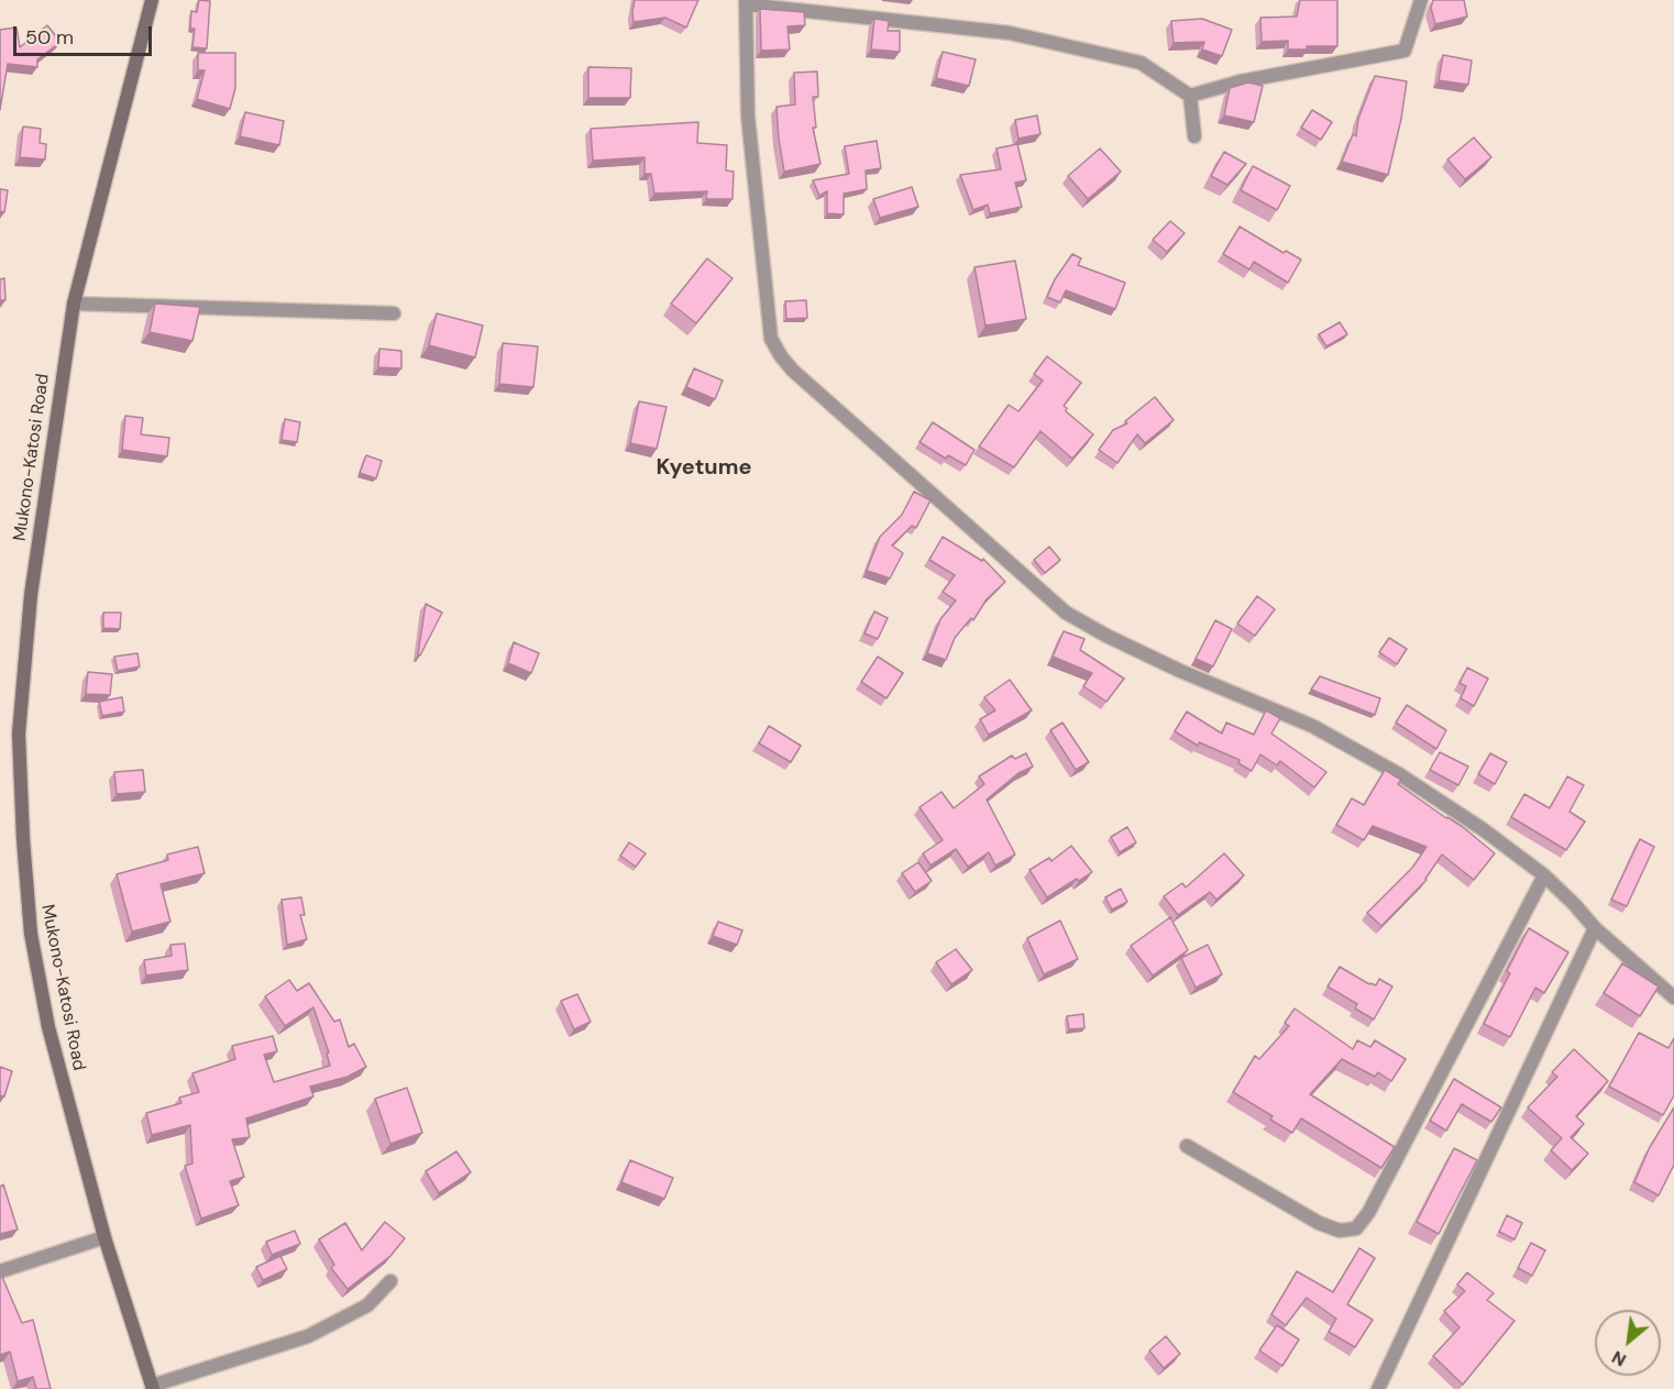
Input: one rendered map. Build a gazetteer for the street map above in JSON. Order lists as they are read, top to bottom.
{
  "streets": {
    "main road": ["Mukono-Katosi Road"]
  },
  "districts": ["Kyetume"],
  "scale_bar": "50 m",
  "north": "bottom left"
}
